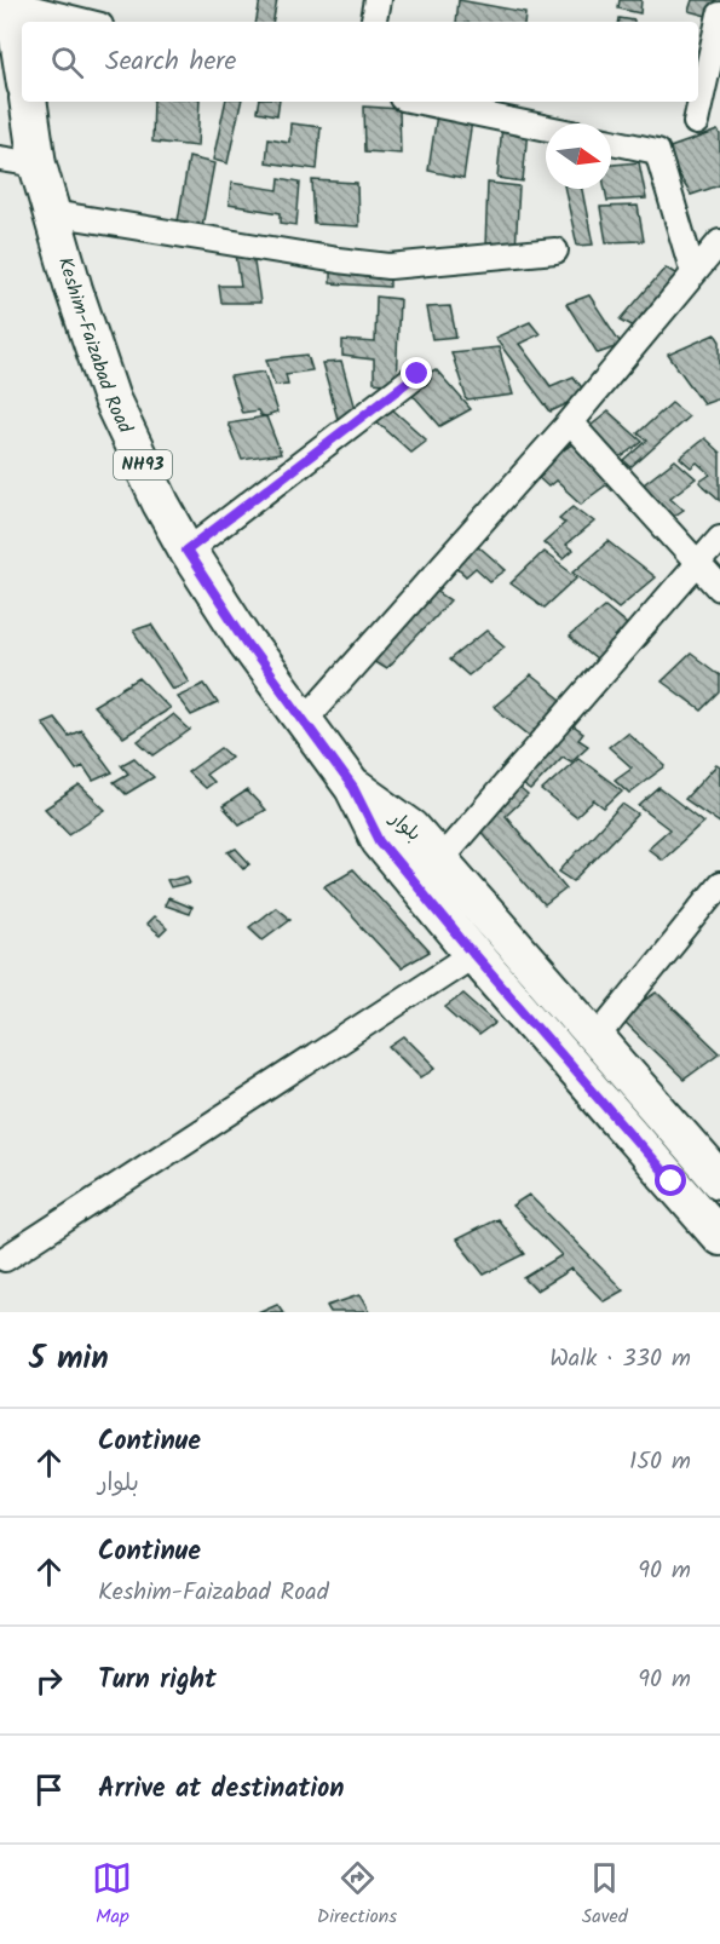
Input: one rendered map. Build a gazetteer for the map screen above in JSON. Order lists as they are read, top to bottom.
{
  "streets": {
    "main road": ["Keshim-Faizabad Road", "NH93", "بلوار"]
  },
  "crossings": [
    ["Keshim-Faizabad Road", "بلوار"]
  ],
  "north": "right",
  "page": {
    "search": "Search here",
    "heading": ["5 min", "Walk · 330 m"],
    "list": [
      ["Continue", "بلوار", "150 m"],
      ["Continue", "Keshim-Faizabad Road", "90 m"],
      ["Turn right", "90 m"],
      "Arrive at destination"
    ],
    "nav": ["Map", "Directions", "Saved"]
  }
}
